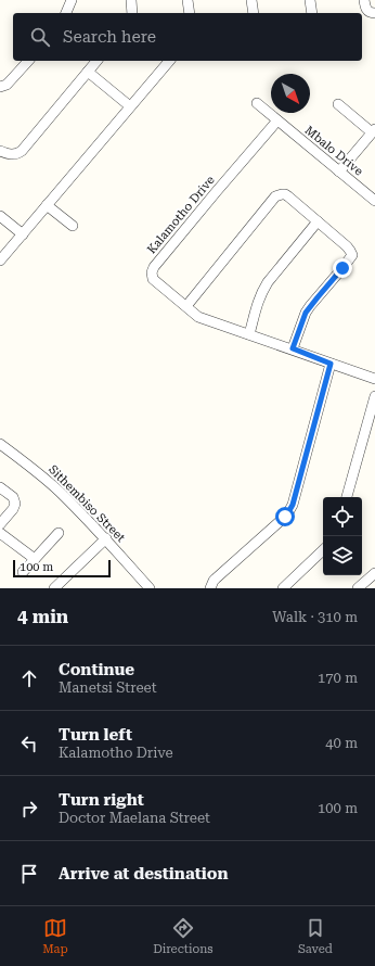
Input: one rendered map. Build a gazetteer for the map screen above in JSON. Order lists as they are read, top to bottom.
{
  "streets": {
    "street": ["Mbalo Drive", "Kalamotho Drive", "Sithembiso Street"]
  },
  "crossings": [
    ["Mbalo Drive", "Kalamotho Drive"]
  ],
  "scale_bar": "100 m",
  "north": "bottom right",
  "page": {
    "search": "Search here",
    "scale": "100 m",
    "heading": ["4 min", "Walk · 310 m"],
    "list": [
      ["Continue", "Manetsi Street", "170 m"],
      ["Turn left", "Kalamotho Drive", "40 m"],
      ["Turn right", "Doctor Maelana Street", "100 m"],
      "Arrive at destination"
    ],
    "nav": ["Map", "Directions", "Saved"]
  }
}
